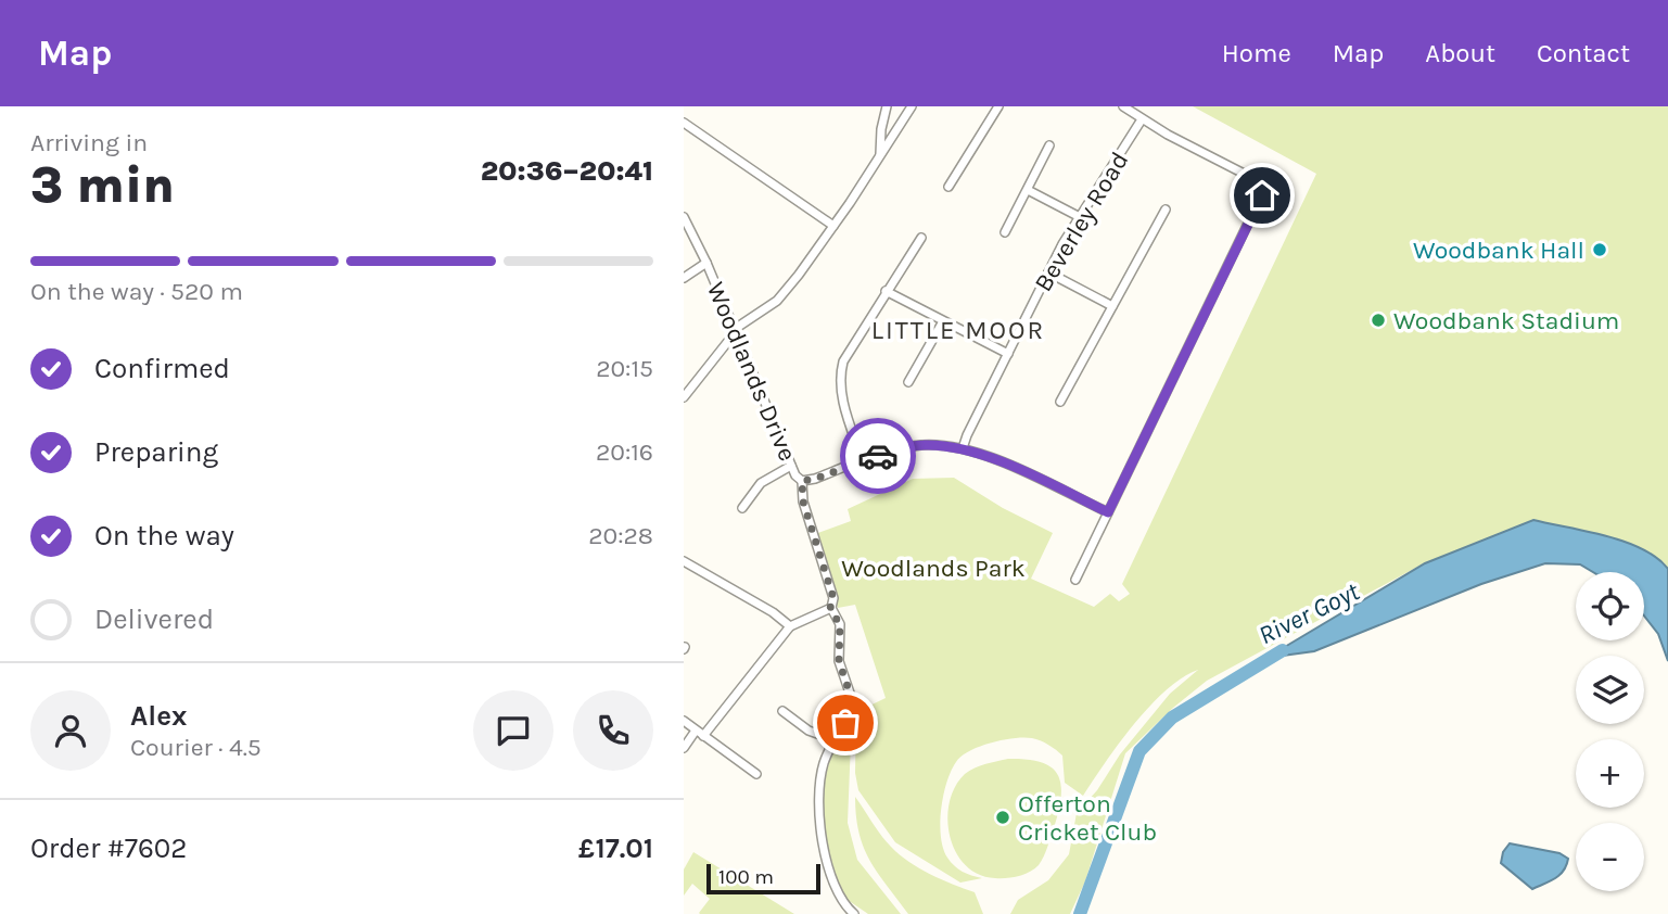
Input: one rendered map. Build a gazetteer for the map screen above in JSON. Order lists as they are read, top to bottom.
{
  "streets": {
    "street": ["Beverley Road", "Woodlands Drive"]
  },
  "districts": ["LITTLE MOOR"],
  "water": ["River Goyt"],
  "parks": ["Woodlands Park"],
  "places": ["Woodbank Hall", "Woodbank Stadium", "Offerton Cricket Club"],
  "scale_bar": "100 m",
  "page": {
    "header": "Map",
    "nav": [
      "Home",
      "Map",
      "About",
      "Contact"
    ],
    "heading": ["3 min", "Arriving in", "20:36–20:41"],
    "panel": [
      "Alex",
      "Courier · 4.5",
      "Order #7602",
      "£17.01"
    ],
    "bar": "On the way · 520 m",
    "list": [
      ["Confirmed", "20:15"],
      ["Preparing", "20:16"],
      ["On the way", "20:28"],
      "Delivered"
    ],
    "map_buttons": ["+", "−"],
    "scale": "100 m"
  }
}
